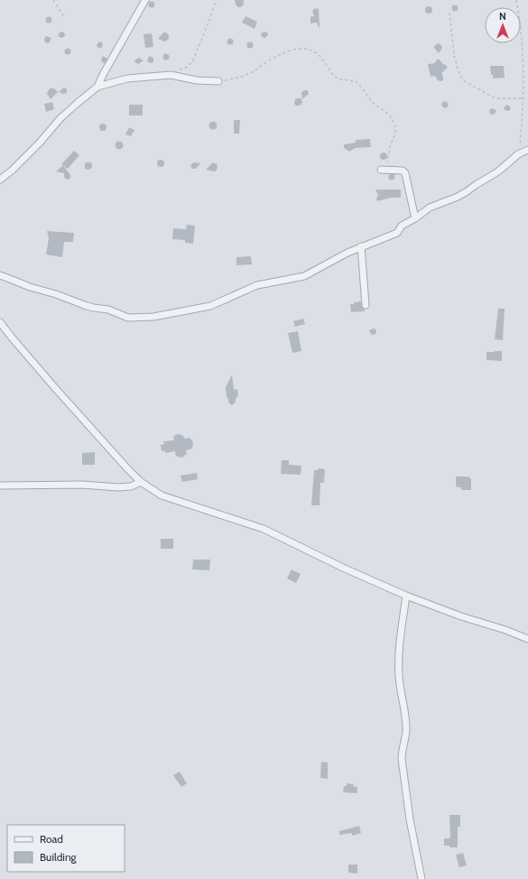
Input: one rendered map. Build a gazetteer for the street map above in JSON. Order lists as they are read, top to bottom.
{
  "legend": ["Road", "Building"],
  "north": "top"
}
